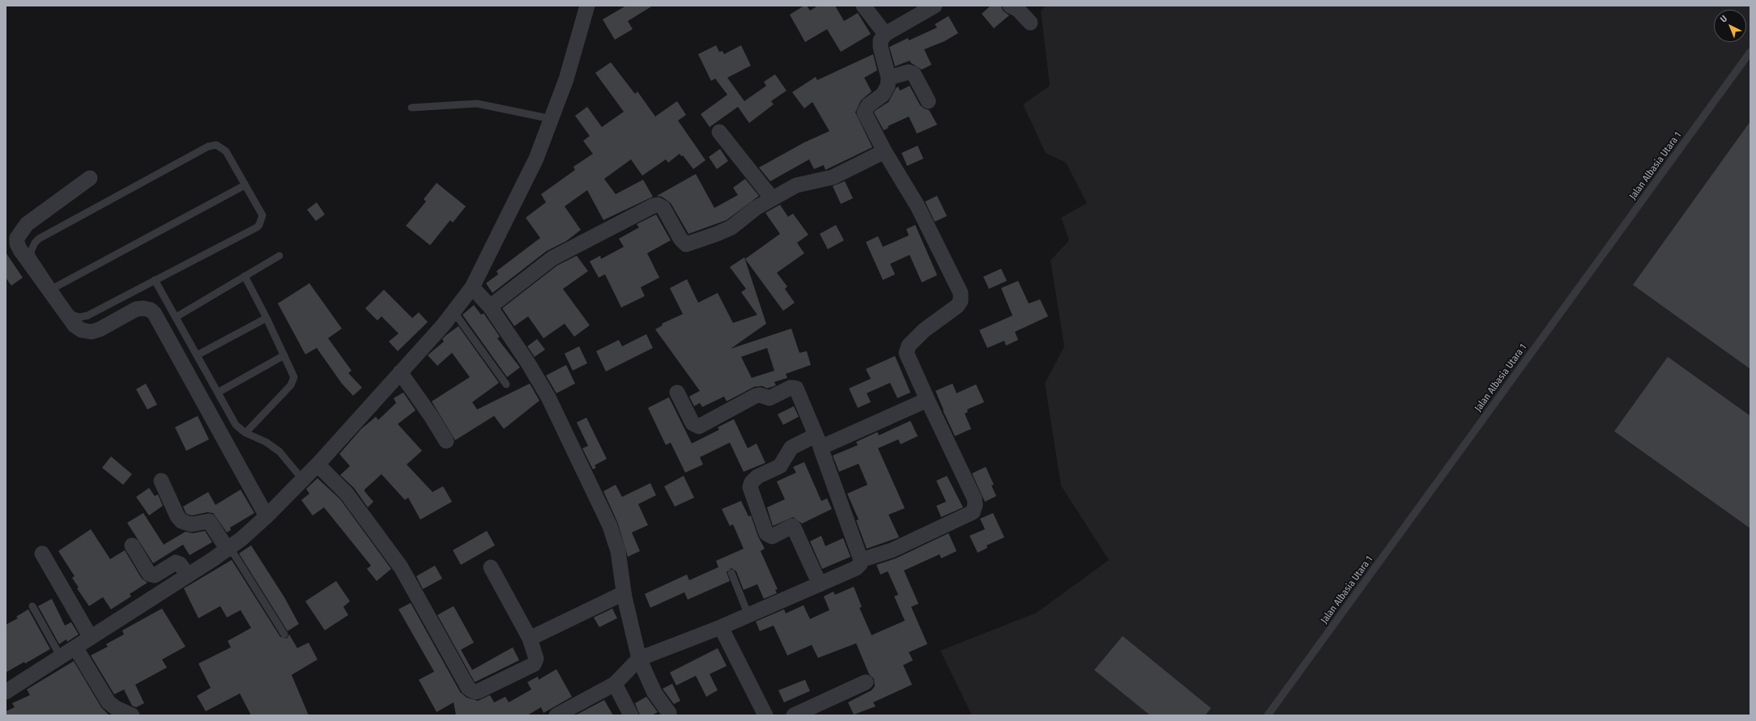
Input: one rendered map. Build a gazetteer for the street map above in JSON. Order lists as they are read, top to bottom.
{
  "streets": {
    "lane": ["Jalan Albasia Utara 1"]
  },
  "north": "top left"
}
